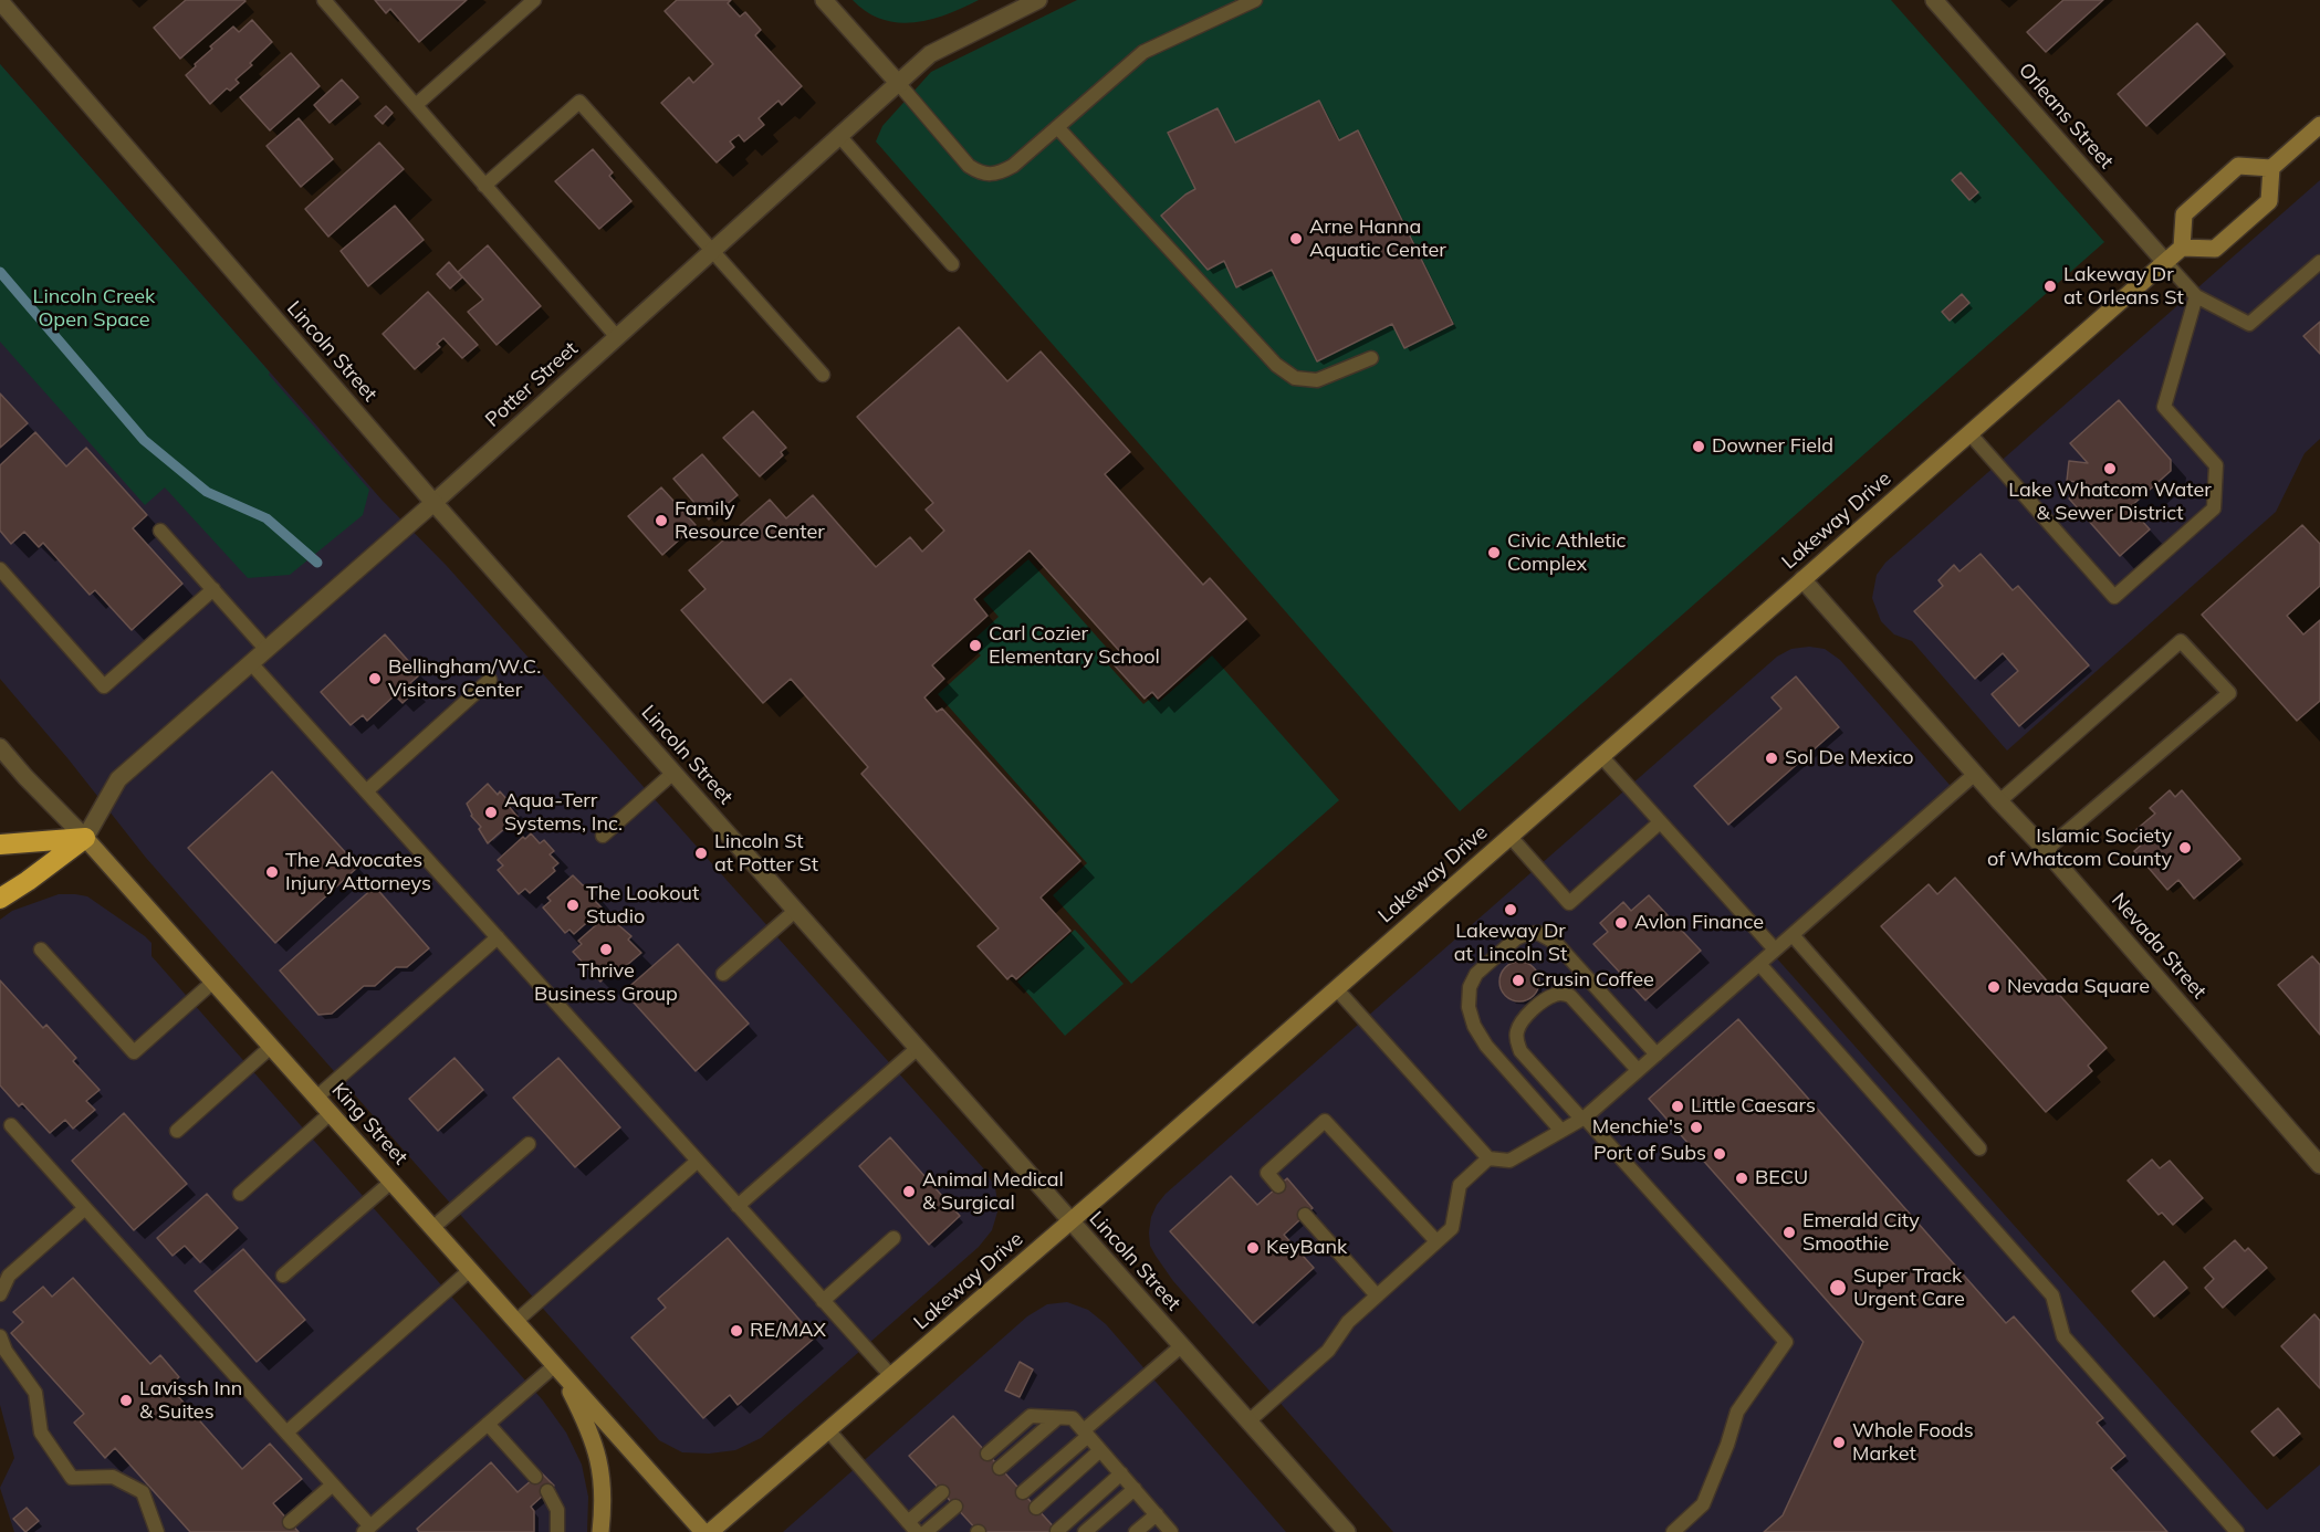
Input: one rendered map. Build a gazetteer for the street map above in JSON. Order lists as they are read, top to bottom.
{
  "streets": {
    "main road": ["Lakeway Drive", "King Street"],
    "street": [
      "Orleans Street",
      "Lincoln Street",
      "Potter Street",
      "Nevada Street"
    ]
  },
  "crossings": [
    ["Orleans Street", "Lakeway Drive"],
    ["Lincoln Street", "Potter Street"],
    ["Lincoln Street", "Lakeway Drive"],
    ["Potter Street", "King Street"],
    ["Lakeway Drive", "Nevada Street"]
  ],
  "parks": ["Lincoln Creek Open Space"],
  "places": [
    "Arne Hanna Aquatic Center",
    "Lakeway Dr at Orleans St",
    "Downer Field",
    "Lake Whatcom Water & Sewer District",
    "Family Resource Center",
    "Civic Athletic Complex",
    "Carl Cozier Elementary School",
    "Bellingham/W.C. Visitors Center",
    "Sol De Mexico",
    "Aqua-Terr Systems, Inc.",
    "Islamic Society of Whatcom County",
    "Lincoln St at Potter St",
    "The Advocates Injury Attorneys",
    "The Lookout Studio",
    "Lakeway Dr at Lincoln St",
    "Avlon Finance",
    "Thrive Business Group",
    "Crusin Coffee",
    "Nevada Square",
    "Little Caesars",
    "Menchie's",
    "Port of Subs",
    "BECU",
    "Animal Medical & Surgical",
    "Emerald City Smoothie",
    "KeyBank",
    "Super Track Urgent Care",
    "RE/MAX",
    "Lavissh Inn & Suites",
    "Whole Foods Market"
  ]
}
